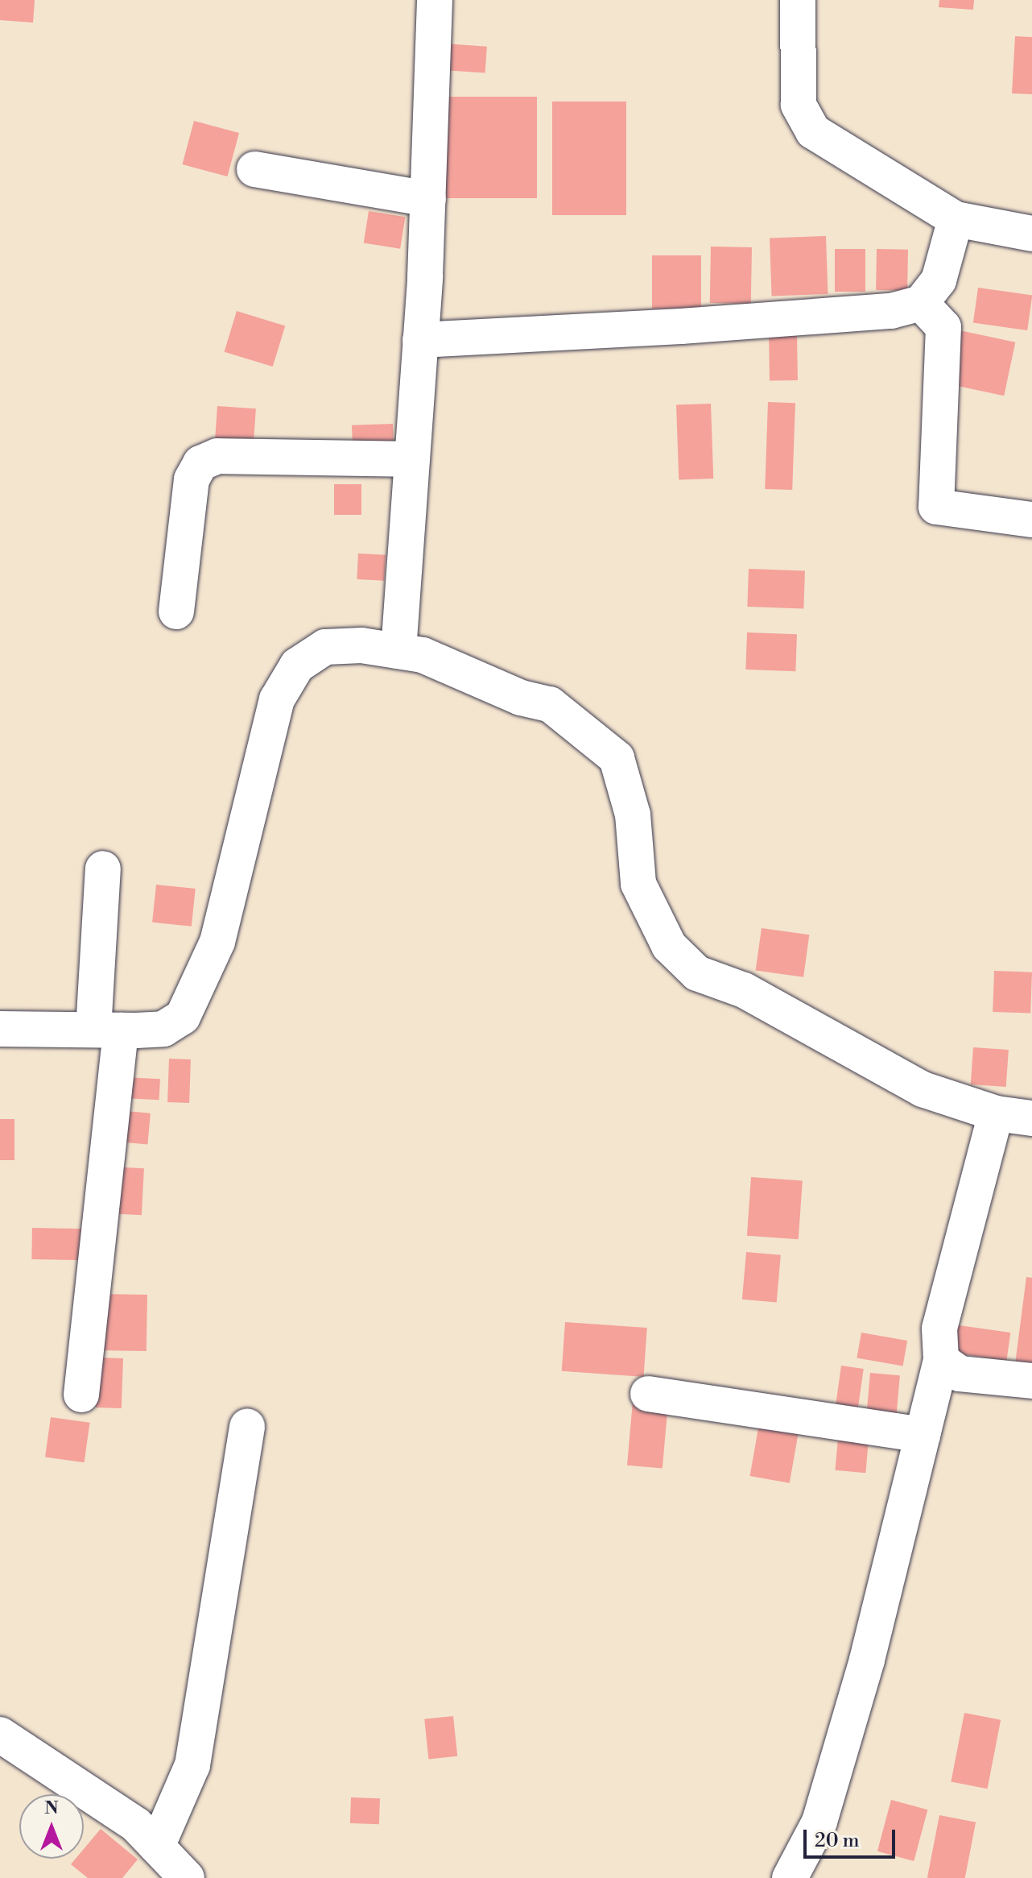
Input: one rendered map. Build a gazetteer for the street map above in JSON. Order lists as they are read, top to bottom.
{
  "scale_bar": "20 m",
  "north": "top"
}
